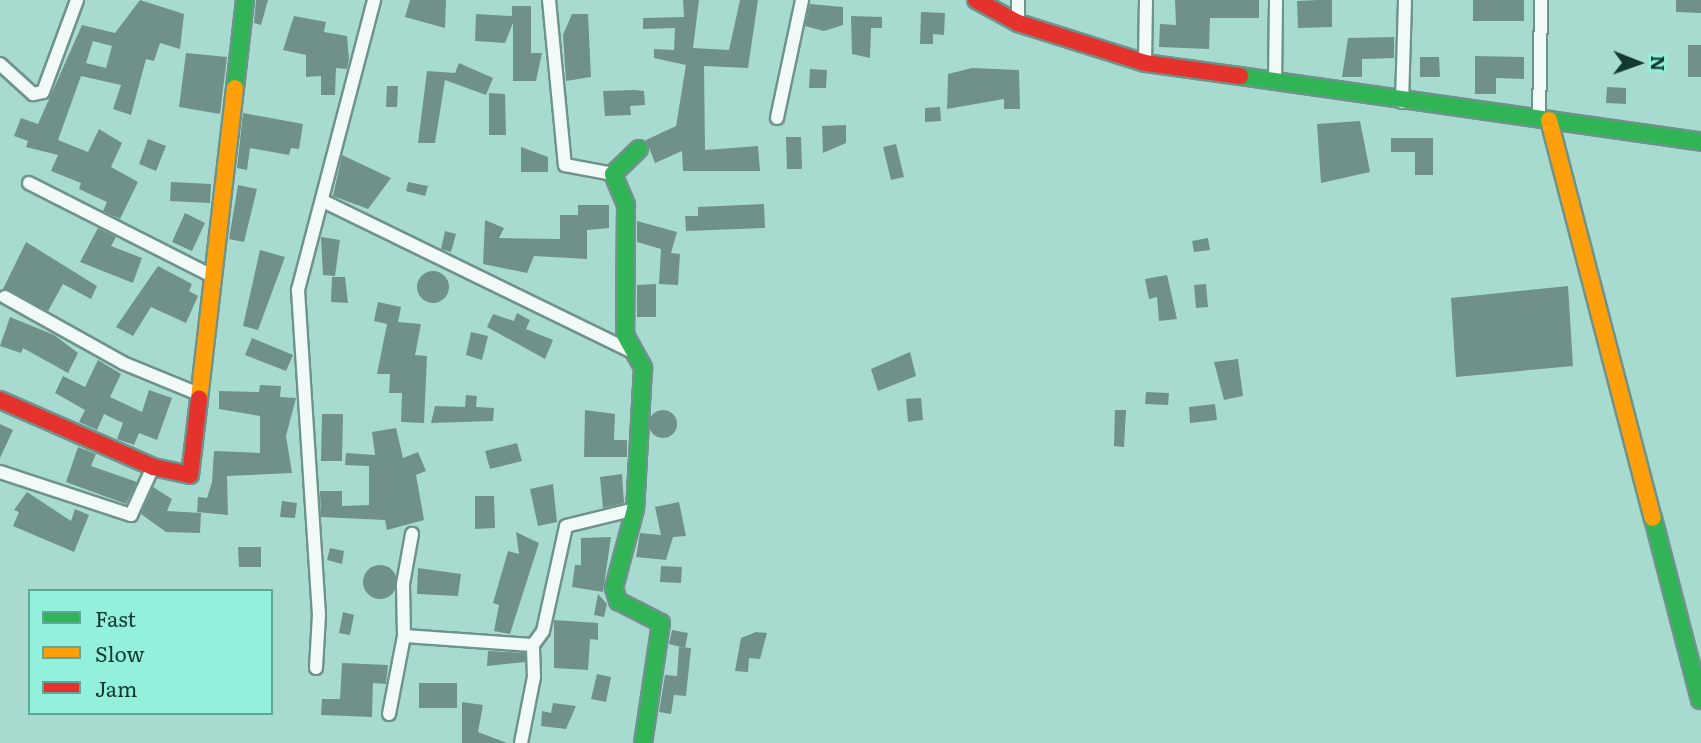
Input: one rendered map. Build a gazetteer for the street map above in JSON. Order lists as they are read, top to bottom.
{
  "legend": ["Fast", "Slow", "Jam"],
  "north": "right"
}
